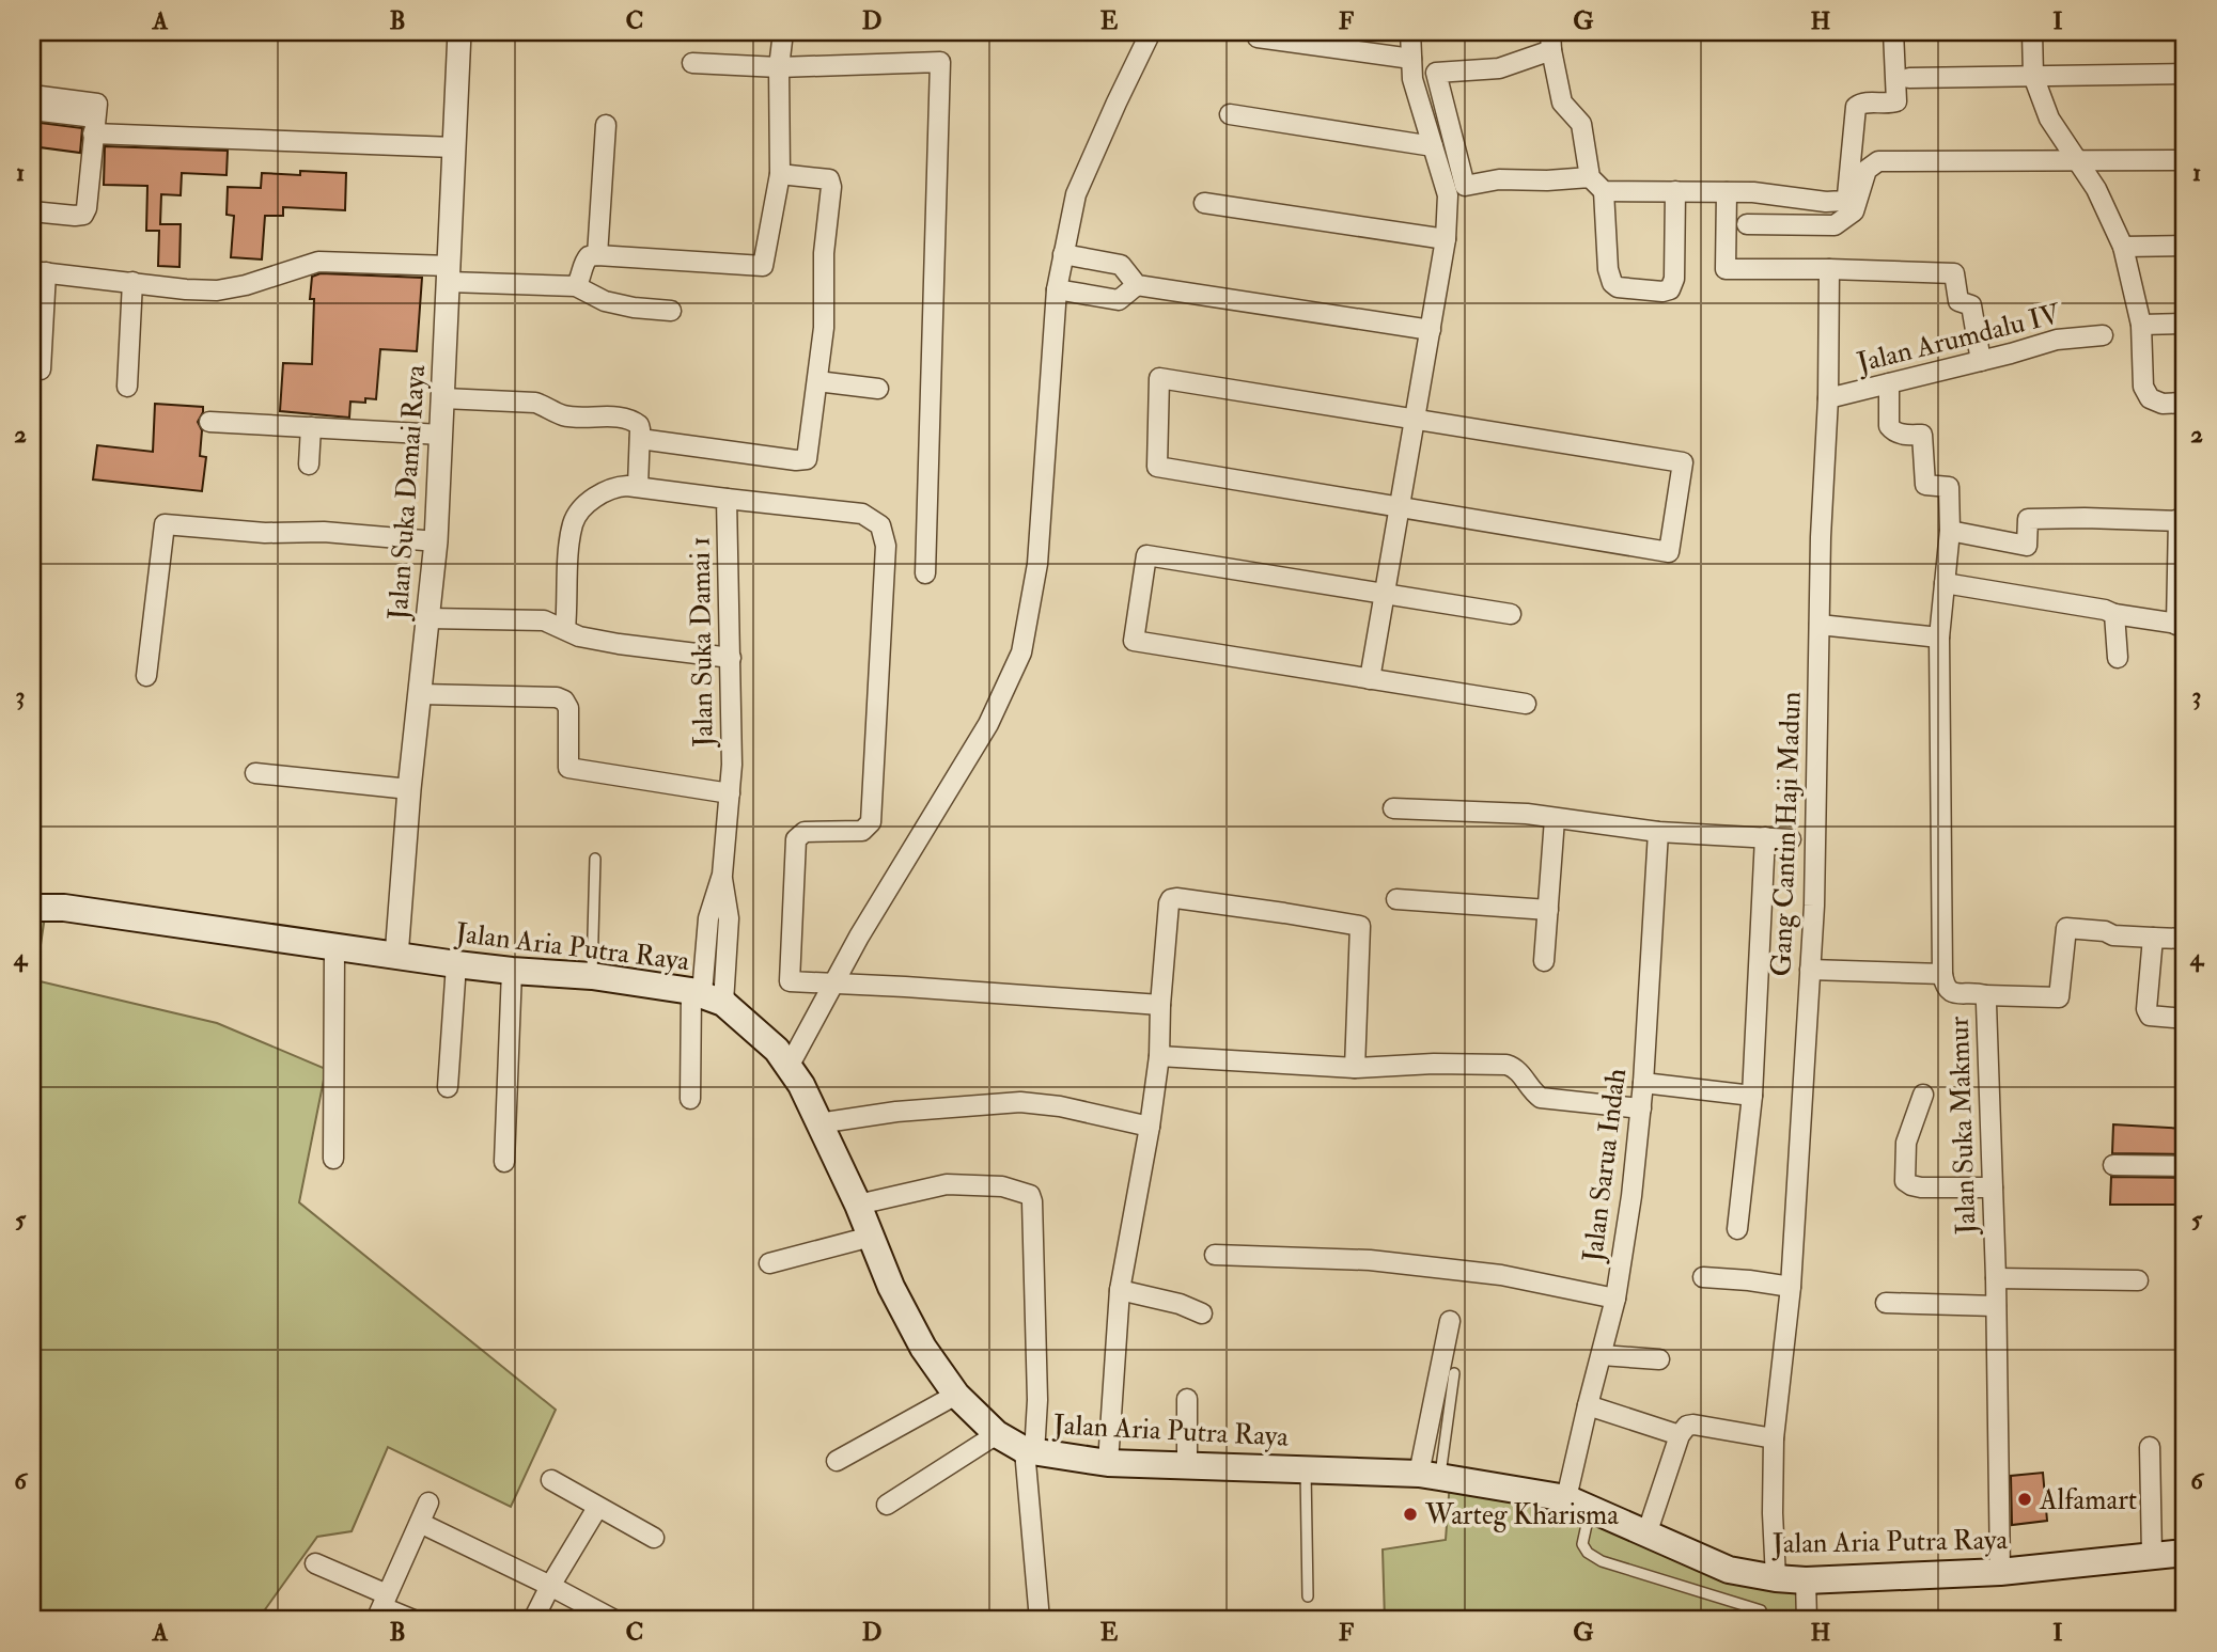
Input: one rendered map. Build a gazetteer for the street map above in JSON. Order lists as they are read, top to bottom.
{
  "streets": {
    "main road": ["Jalan Aria Putra Raya"],
    "street": [
      "Jalan Arumdalu IV",
      "Jalan Suka Damai Raya",
      "Jalan Suka Damai 1",
      "Gang Cantin Haji Madun",
      "Jalan Suka Makmur",
      "Jalan Sarua Indah"
    ]
  },
  "crossings": [
    ["Jalan Arumdalu IV", "Gang Cantin Haji Madun"],
    ["Jalan Suka Damai Raya", "Jalan Aria Putra Raya"],
    ["Jalan Suka Damai 1", "Jalan Aria Putra Raya"],
    ["Gang Cantin Haji Madun", "Jalan Aria Putra Raya"],
    ["Jalan Aria Putra Raya", "Jalan Suka Makmur"],
    ["Jalan Aria Putra Raya", "Jalan Sarua Indah"]
  ],
  "places": ["Alfamart", "Warteg Kharisma"],
  "grid": {
    "columns": [
      "A",
      "B",
      "C",
      "D",
      "E",
      "F",
      "G",
      "H",
      "I"
    ],
    "rows": [
      "1",
      "2",
      "3",
      "4",
      "5",
      "6"
    ]
  }
}
